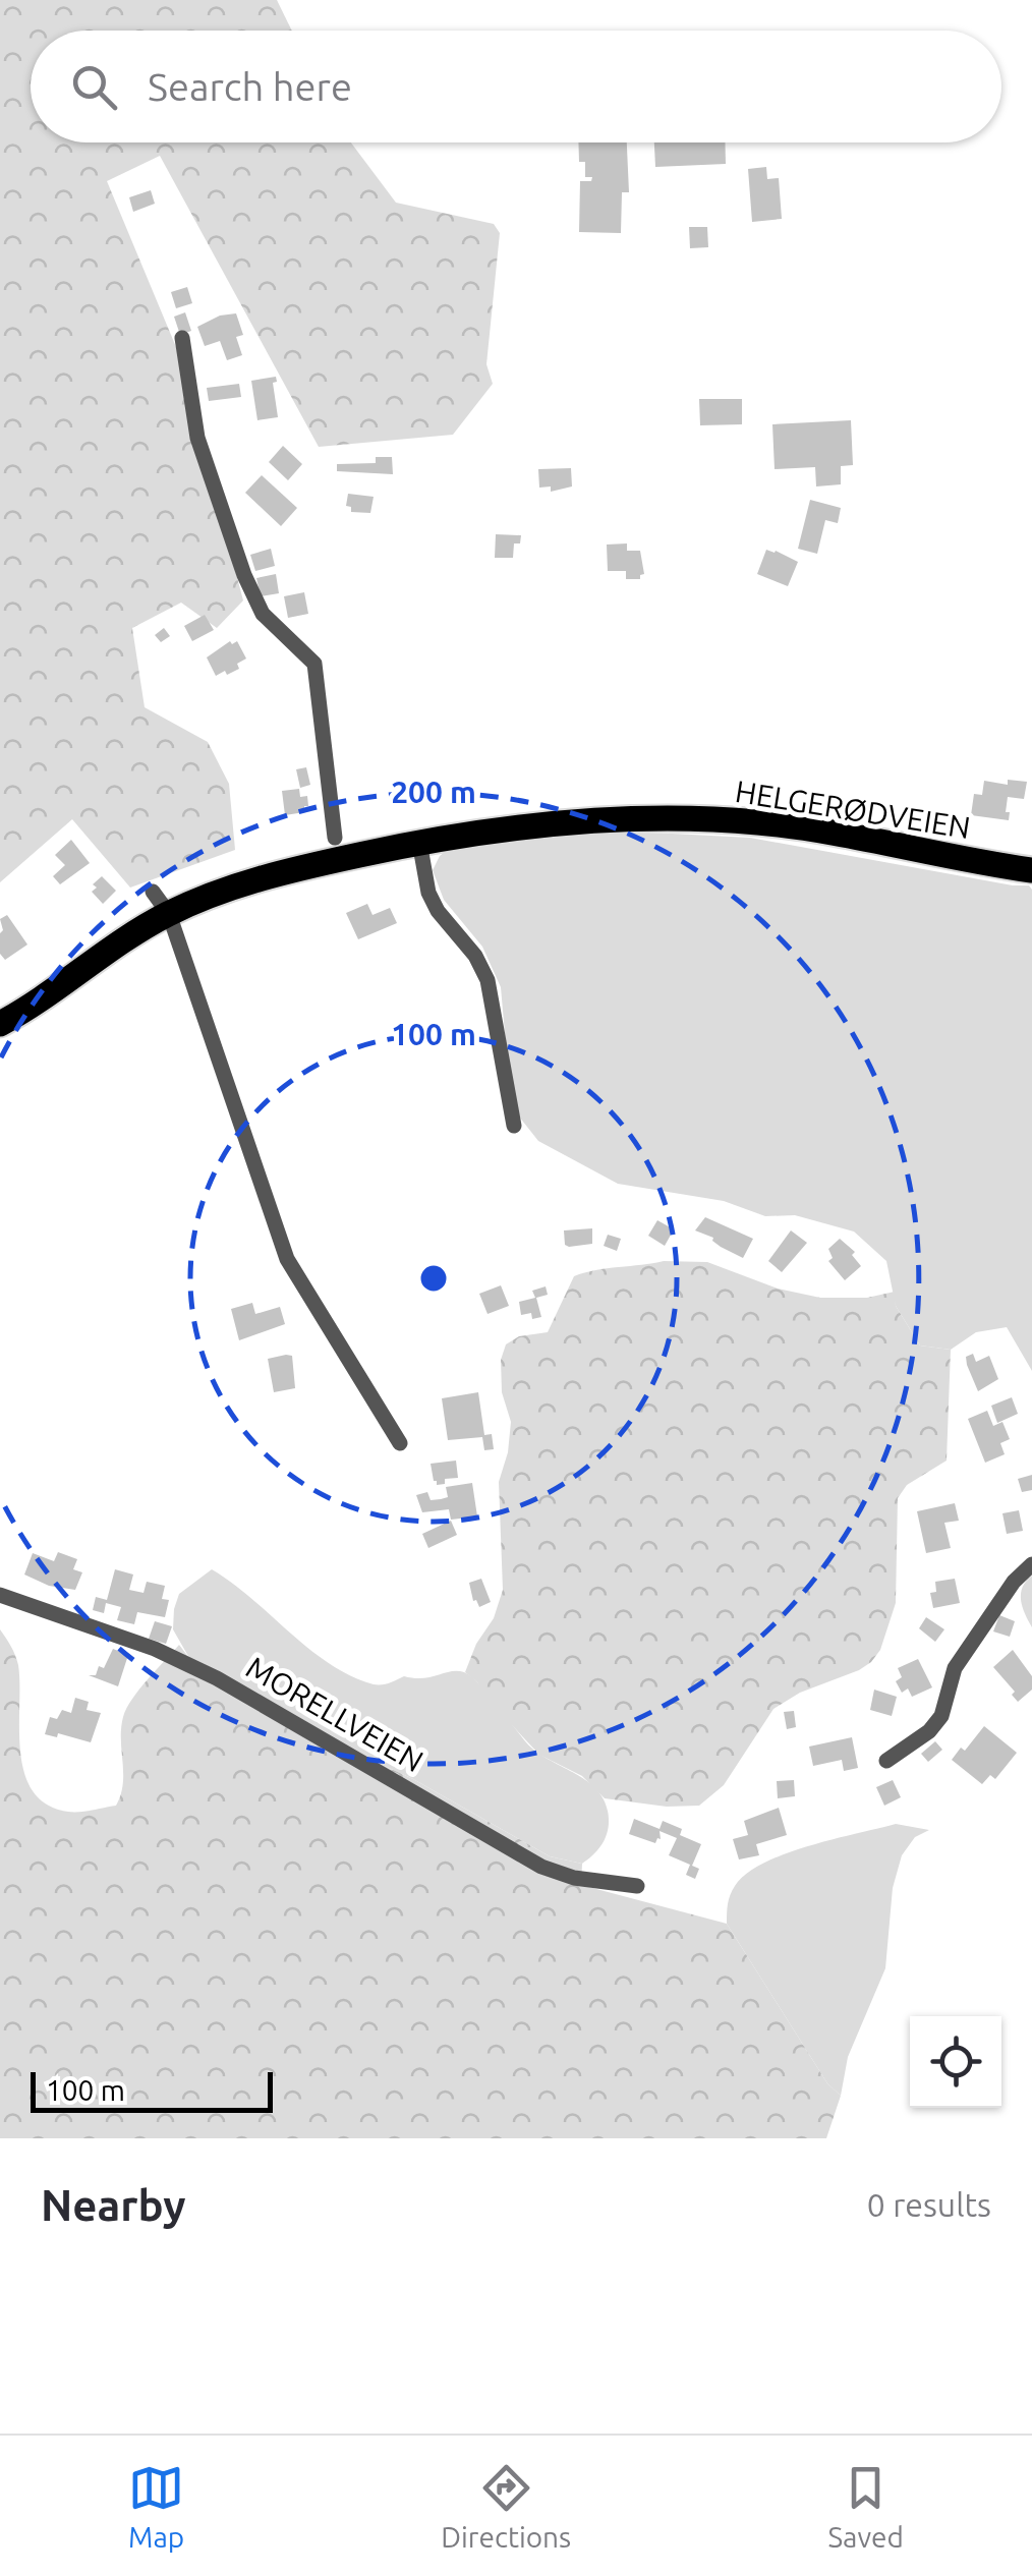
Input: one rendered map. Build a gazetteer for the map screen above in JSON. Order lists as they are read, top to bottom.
{
  "streets": {
    "main road": ["HELGERØDVEIEN"],
    "street": ["MORELLVEIEN"]
  },
  "scale_bar": "100 m",
  "page": {
    "search": "Search here",
    "scale": "100 m",
    "heading": ["Nearby", "0 results"],
    "nav": ["Map", "Directions", "Saved"]
  },
  "rings": ["200 m", "100 m"]
}
